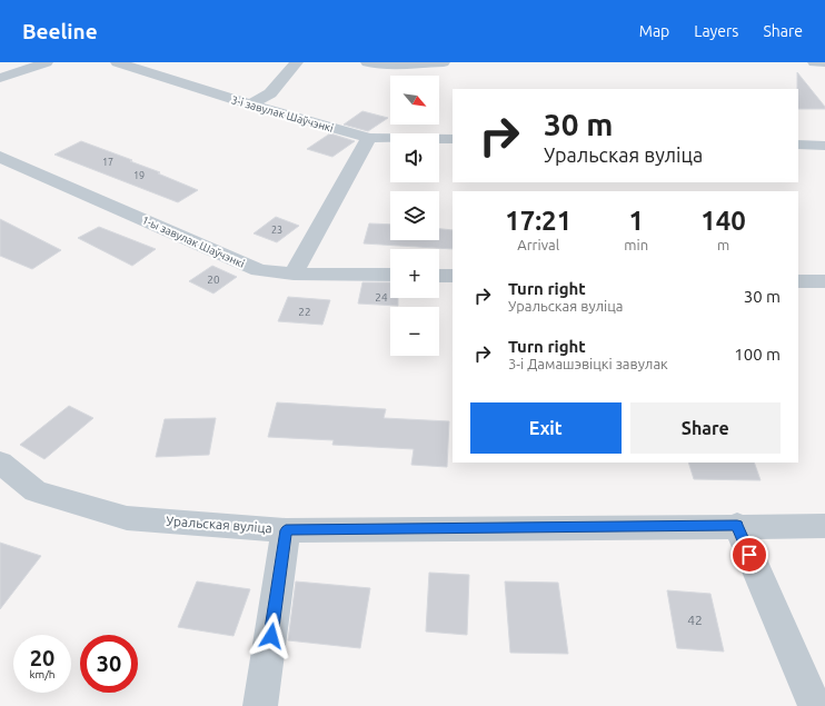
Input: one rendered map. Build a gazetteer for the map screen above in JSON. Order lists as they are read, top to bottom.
{
  "streets": {
    "street": ["3-і завулак Шаўчэнкі", "1-ы завулак Шаўчэнкі", "Уральская вуліца"]
  },
  "house_numbers": [
    "17",
    "19",
    "23",
    "20",
    "24",
    "22",
    "42"
  ],
  "north": "bottom right",
  "page": {
    "header": "Beeline",
    "nav": ["Map", "Layers", "Share"],
    "map_buttons": ["+", "−"],
    "turn": ["30 m", "Уральская вуліца"],
    "eta": [
      "17:21",
      "Arrival",
      "1",
      "min",
      "140",
      "m"
    ],
    "list": [
      {
        "name": "Turn right",
        "note": "Уральская вуліца",
        "value": "30 m"
      },
      {
        "name": "Turn right",
        "note": "3-і Дамашэвіцкі завулак",
        "value": "100 m"
      }
    ],
    "buttons": ["Exit", "Share"],
    "speed": "20 km/h",
    "limit": "30"
  }
}
